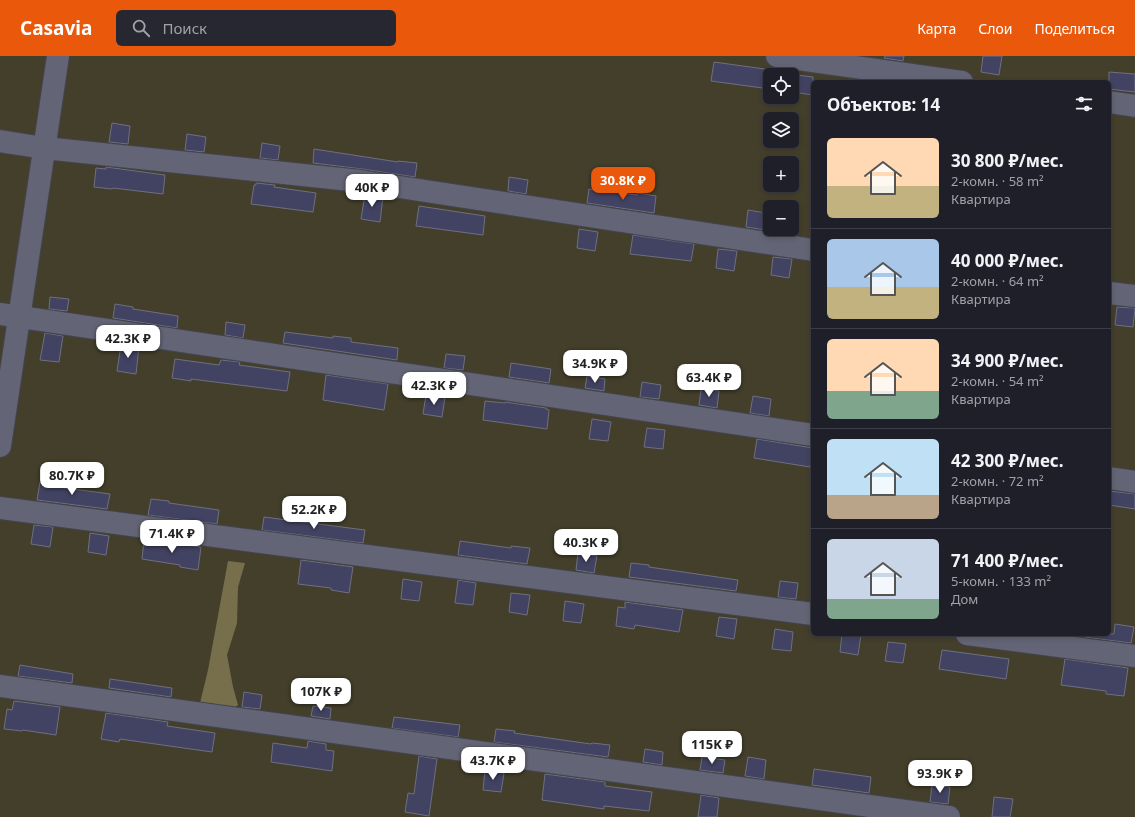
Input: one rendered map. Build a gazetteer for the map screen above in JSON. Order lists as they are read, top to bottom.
{
  "page": {
    "header": "Casavia",
    "search": "Поиск",
    "nav": ["Карта", "Слои", "Поделиться"],
    "map_buttons": ["+", "−"],
    "heading": "Объектов: 14",
    "list": [
      {
        "name": "30 800 ₽/мес.",
        "note": "2-комн. · 58 m² · Квартира"
      },
      {
        "name": "40 000 ₽/мес.",
        "note": "2-комн. · 64 m² · Квартира"
      },
      {
        "name": "34 900 ₽/мес.",
        "note": "2-комн. · 54 m² · Квартира"
      },
      {
        "name": "42 300 ₽/мес.",
        "note": "2-комн. · 72 m² · Квартира"
      },
      {
        "name": "71 400 ₽/мес.",
        "note": "5-комн. · 133 m² · Дом"
      }
    ],
    "price": [
      "30.8K ₽",
      "40K ₽",
      "42.3K ₽",
      "34.9K ₽",
      "63.4K ₽",
      "42.3K ₽",
      "80.7K ₽",
      "52.2K ₽",
      "71.4K ₽",
      "40.3K ₽",
      "107K ₽",
      "115K ₽",
      "43.7K ₽",
      "93.9K ₽"
    ]
  }
}
